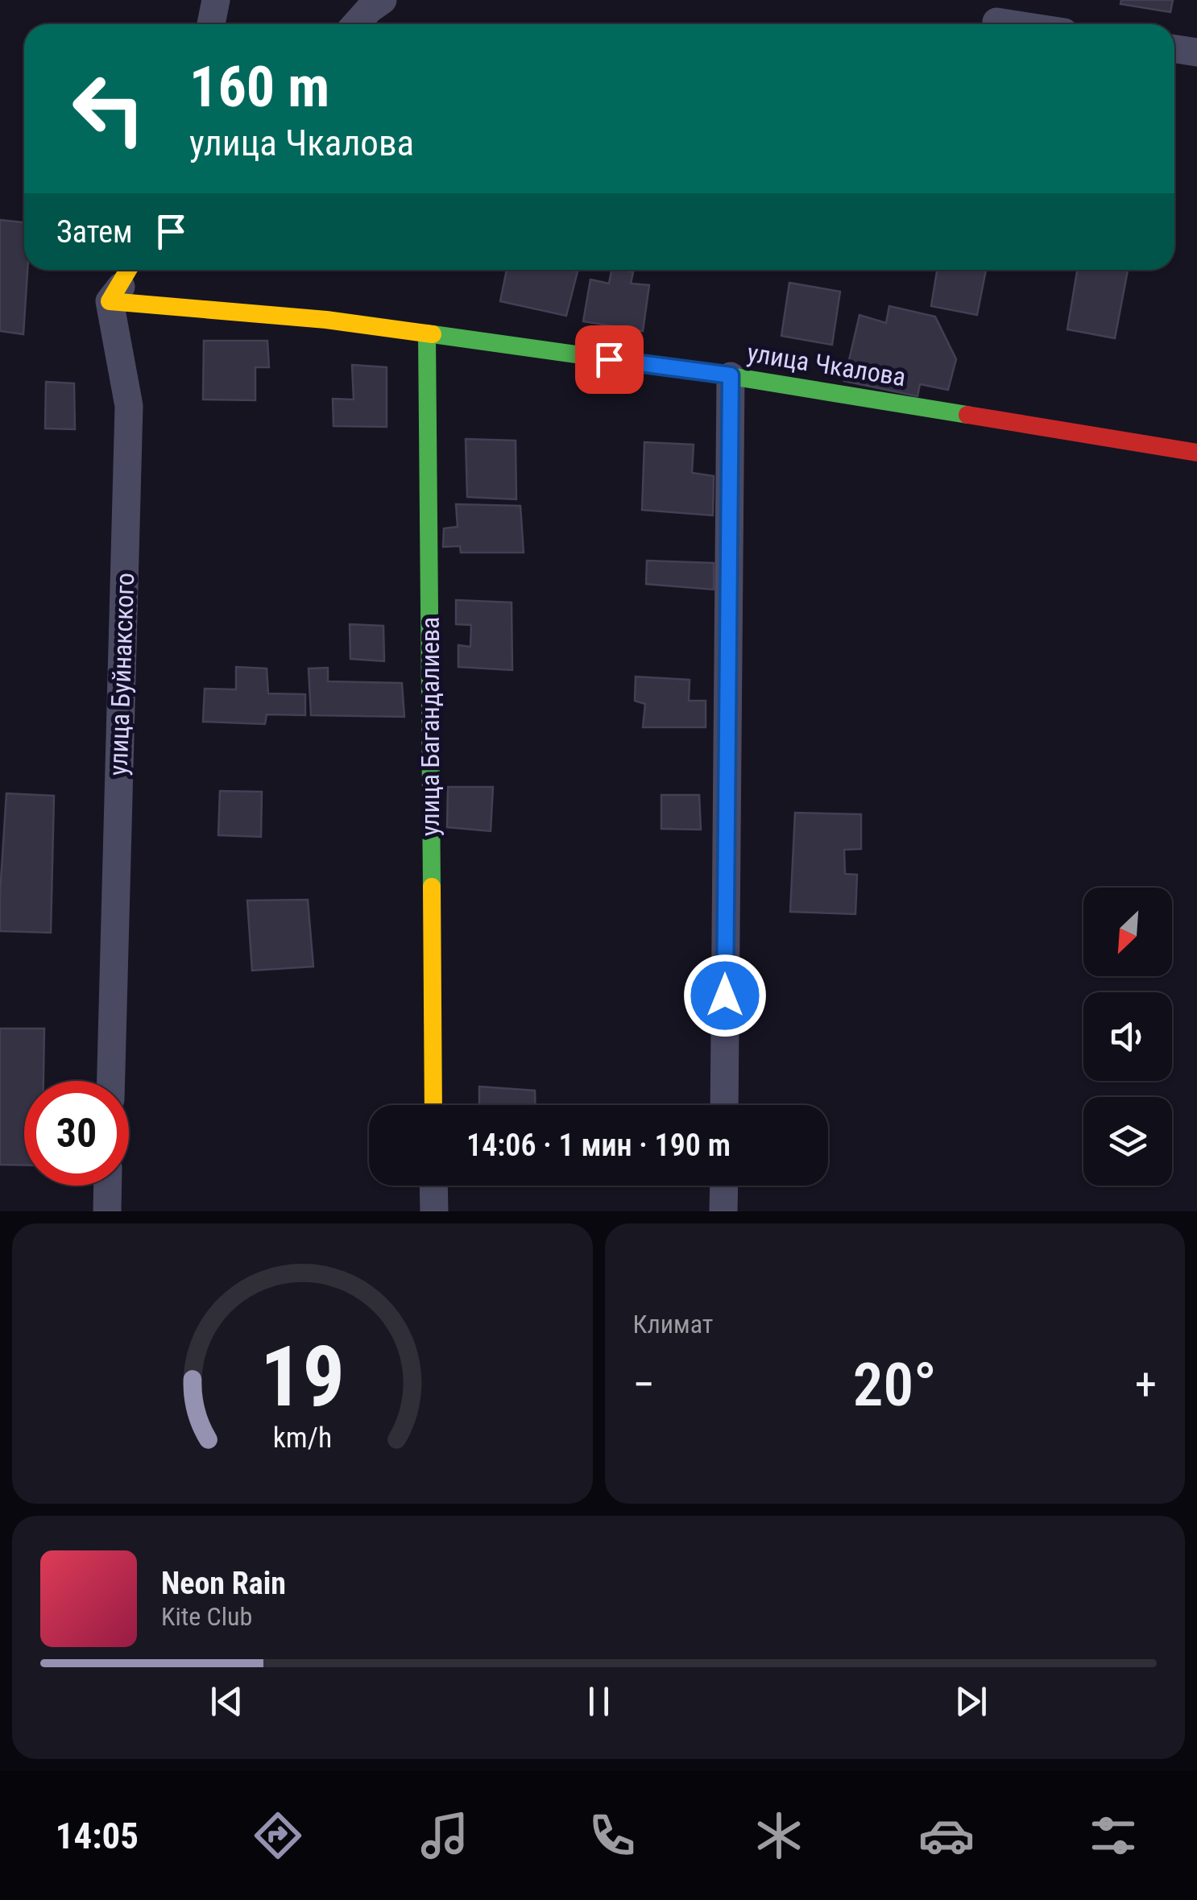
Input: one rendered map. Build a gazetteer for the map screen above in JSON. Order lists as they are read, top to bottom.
{
  "streets": {
    "street": ["улица Чкалова", "улица Буйнакского", "улица Багандалиева"]
  },
  "crossings": [
    ["улица Чкалова", "улица Буйнакского"],
    ["улица Чкалова", "улица Багандалиева"]
  ],
  "north": "bottom left",
  "page": {
    "turn": ["160 m", "улица Чкалова"],
    "then": "Затем",
    "limit": "30",
    "trip": "14:06 · 1 мин · 190 m",
    "tile": "Климат",
    "heat": ["−", "20°", "+"],
    "song": ["Neon Rain", "Kite Club"],
    "tabs": "14:05",
    "gauge": ["19", "km/h"]
  }
}
